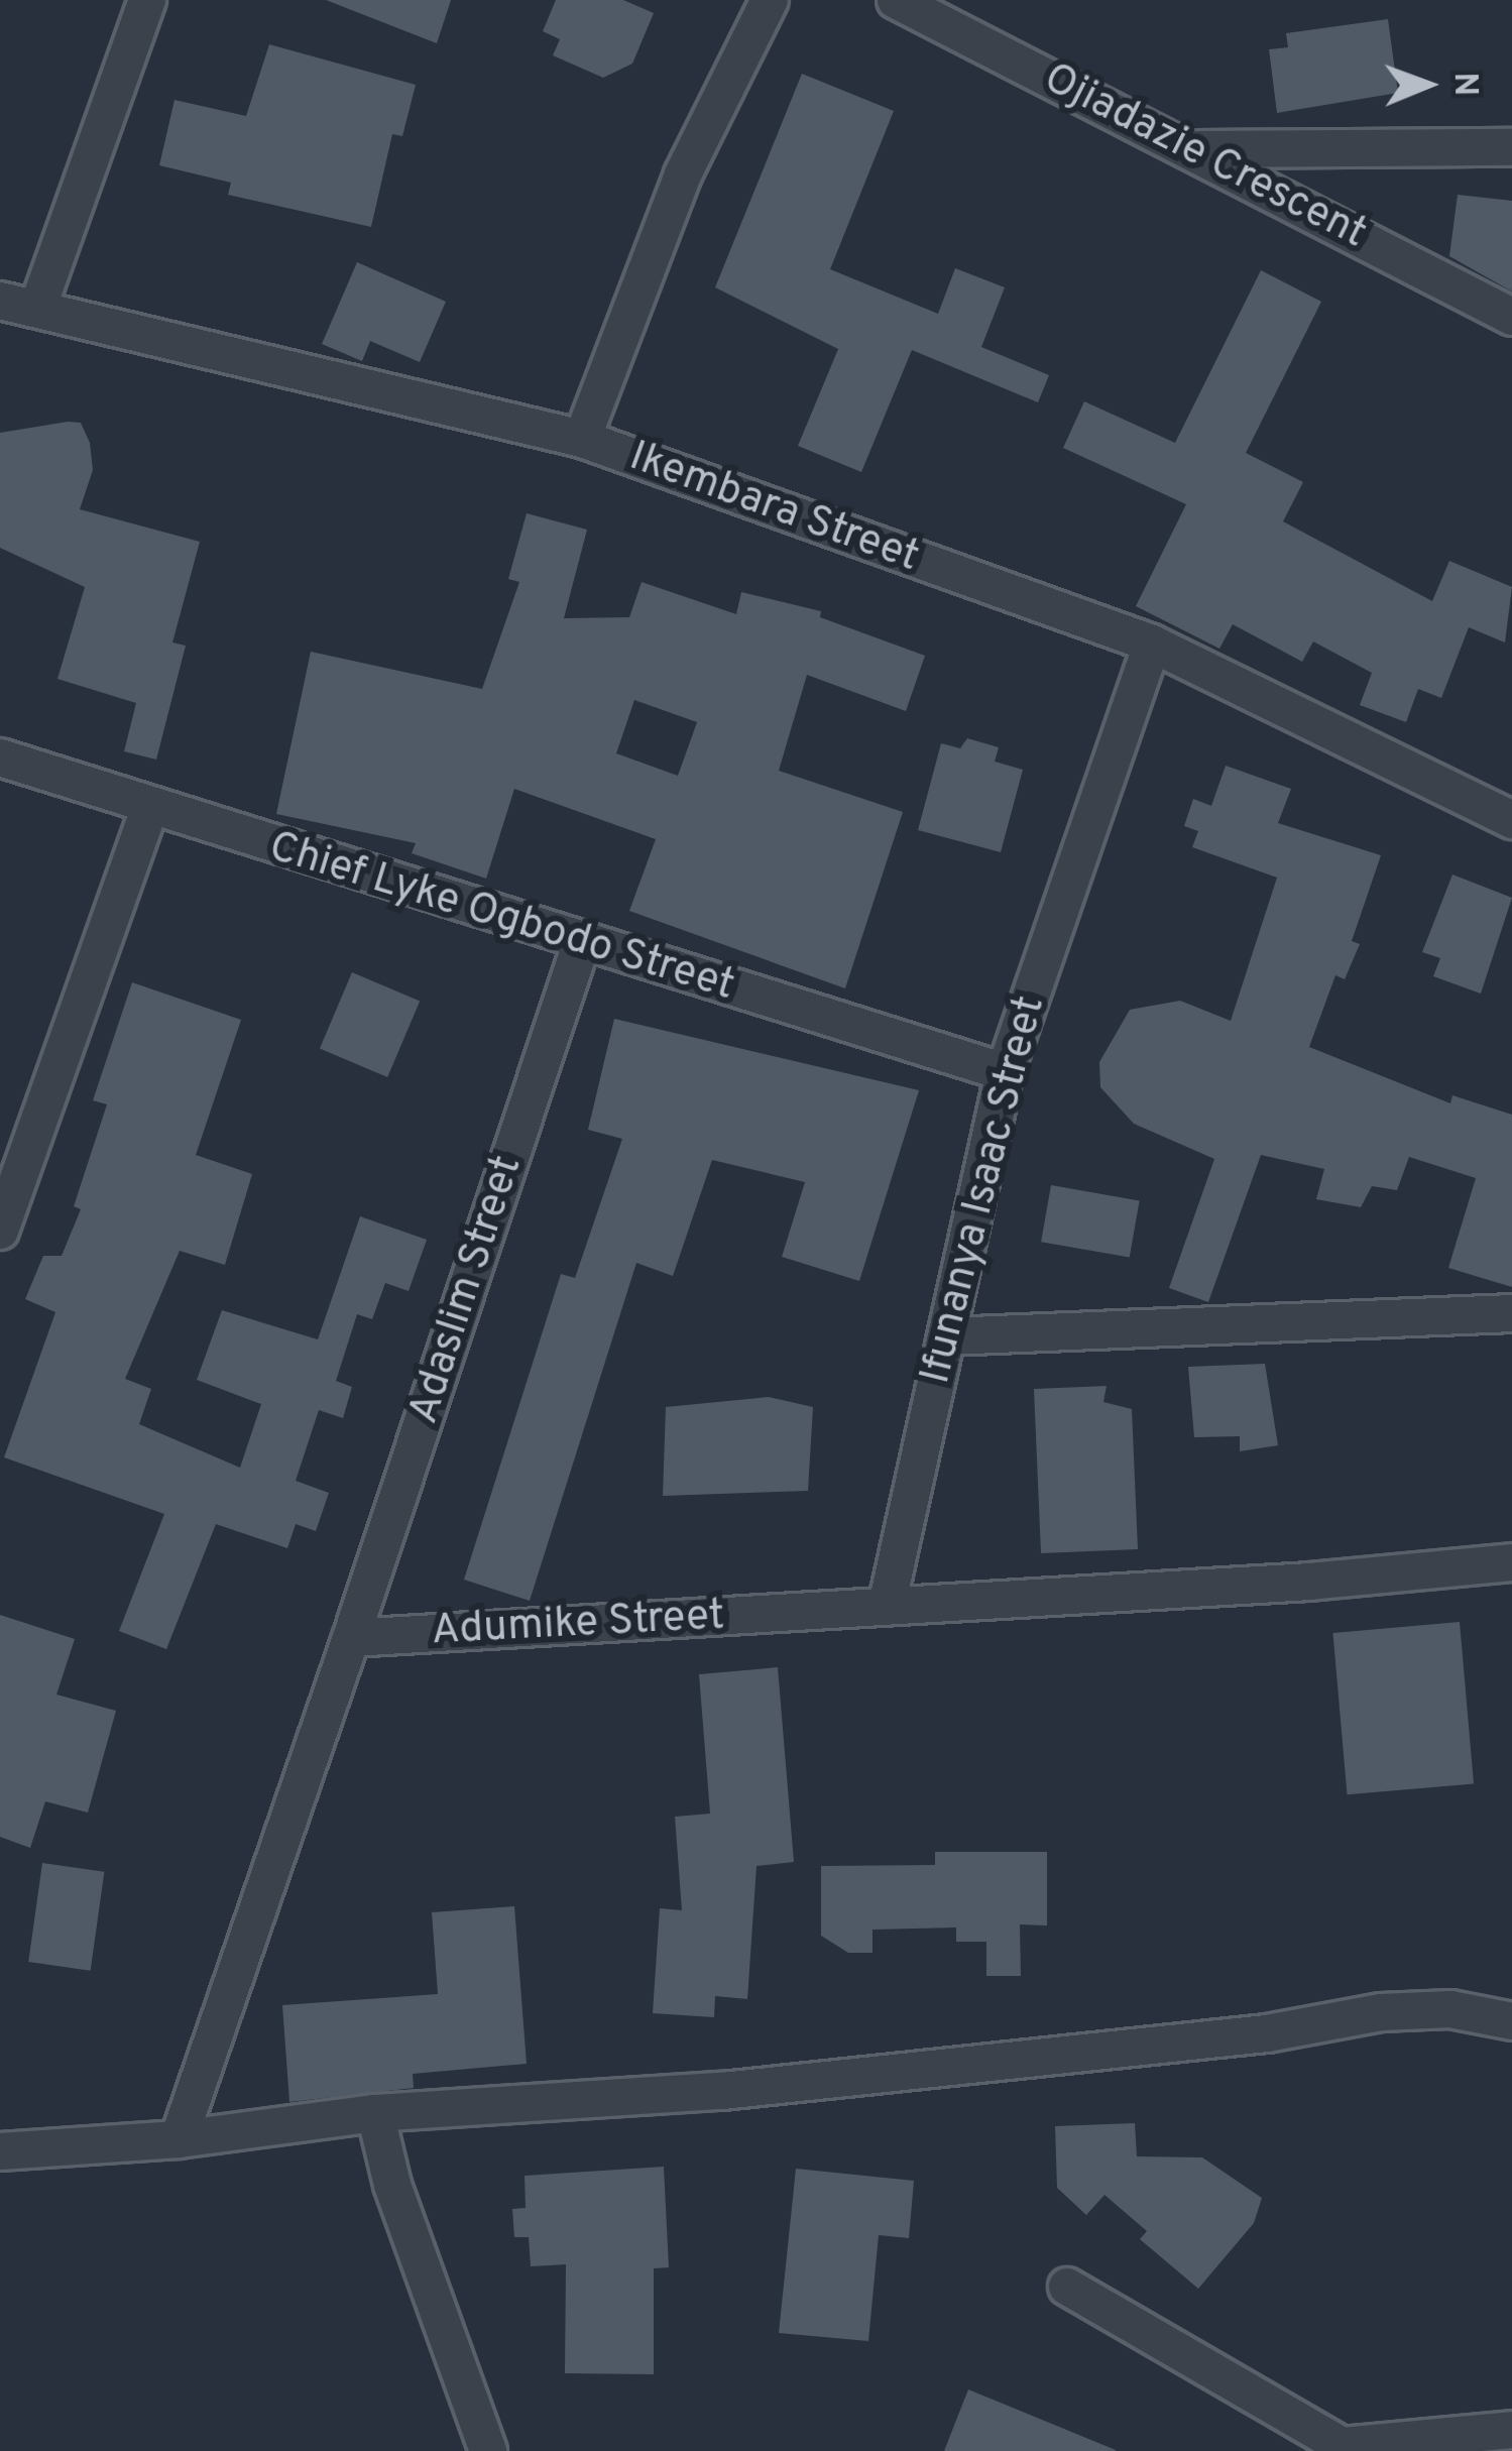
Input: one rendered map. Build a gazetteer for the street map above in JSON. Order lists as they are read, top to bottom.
{
  "streets": {
    "street": [
      "Ojiadazie Crescent",
      "Ikembara Street",
      "Chief Lyke Ogbodo Street",
      "Ifunanya Isaac Street",
      "Adaslim Street",
      "Adumike Street"
    ]
  },
  "crossings": [
    ["Ikembara Street", "Ifunanya Isaac Street"],
    ["Chief Lyke Ogbodo Street", "Ifunanya Isaac Street"],
    ["Chief Lyke Ogbodo Street", "Adaslim Street"],
    ["Ifunanya Isaac Street", "Adumike Street"],
    ["Adaslim Street", "Adumike Street"]
  ],
  "north": "right"
}
